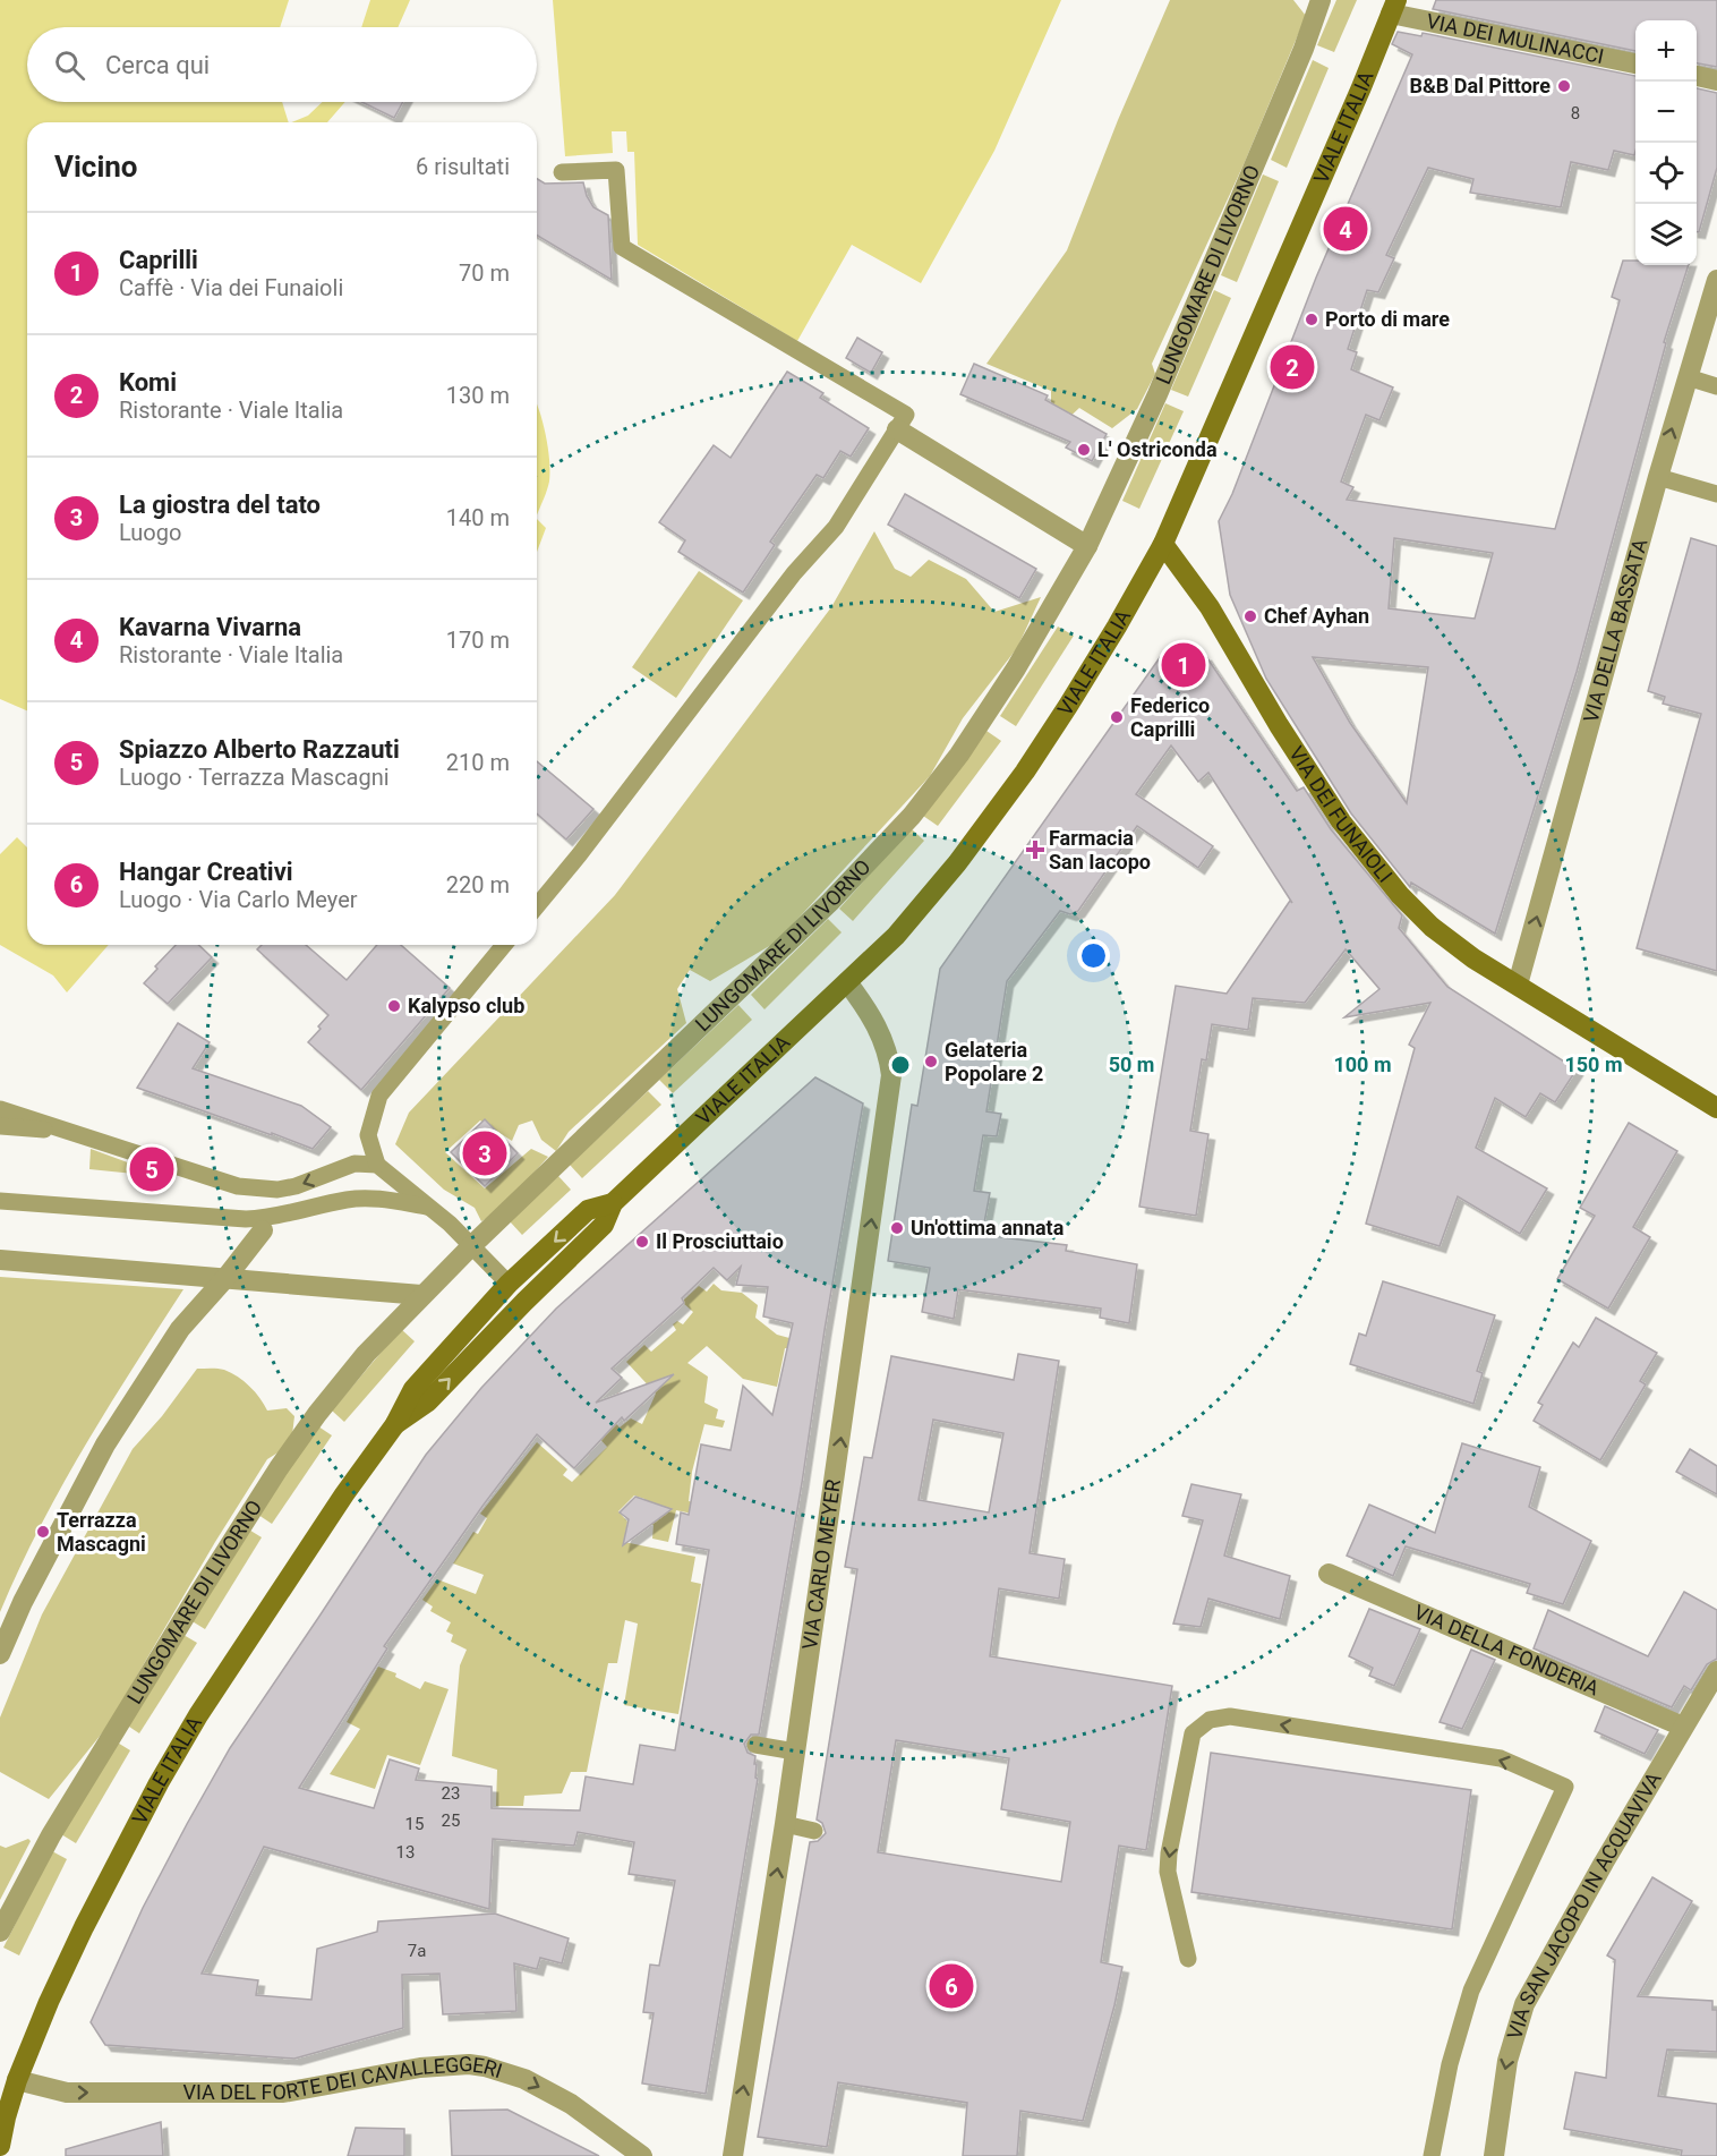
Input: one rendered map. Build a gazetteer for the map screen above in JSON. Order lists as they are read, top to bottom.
{
  "streets": {
    "main road": ["VIALE ITALIA", "VIA DEI FUNAIOLI"],
    "street": [
      "VIA DEI MULINACCI",
      "LUNGOMARE DI LIVORNO",
      "VIA DELLA BASSATA",
      "VIA CARLO MEYER",
      "VIA DELLA FONDERIA",
      "VIA SAN JACOPO IN ACQUAVIVA",
      "VIA DEL FORTE DEI CAVALLEGGERI"
    ]
  },
  "crossings": [
    ["VIA DEI MULINACCI", "VIALE ITALIA"],
    ["VIALE ITALIA", "VIA DEI FUNAIOLI"],
    ["VIALE ITALIA", "VIA CARLO MEYER"],
    ["VIALE ITALIA", "VIA DEL FORTE DEI CAVALLEGGERI"],
    ["VIA DELLA BASSATA", "VIA DEI FUNAIOLI"],
    ["VIA DELLA FONDERIA", "VIA SAN JACOPO IN ACQUAVIVA"]
  ],
  "one_way": [
    "VIA DELLA BASSATA",
    "VIA CARLO MEYER",
    "VIA SAN JACOPO IN ACQUAVIVA",
    "VIA DEL FORTE DEI CAVALLEGGERI"
  ],
  "places": {
    "other": [
      "B&B Dal Pittore",
      "Porto di mare",
      "L' Ostriconda",
      "Chef Ayhan",
      "Federico Caprilli",
      "Kalypso club",
      "Gelateria Popolare 2",
      "Un'ottima annata",
      "Il Prosciuttaio",
      "Terrazza Mascagni"
    ],
    "health": ["Farmacia San Iacopo"]
  },
  "house_numbers": [
    "8",
    "23",
    "25",
    "15",
    "13",
    "7a"
  ],
  "page": {
    "map_buttons": ["+", "−"],
    "search": "Cerca qui",
    "heading": ["Vicino", "6 risultati"],
    "pins": [
      "4",
      "2",
      "1",
      "3",
      "5",
      "6"
    ],
    "list": [
      {
        "mark": "1",
        "name": "Caprilli",
        "note": "Caffè · Via dei Funaioli",
        "value": "70 m"
      },
      {
        "mark": "2",
        "name": "Komi",
        "note": "Ristorante · Viale Italia",
        "value": "130 m"
      },
      {
        "mark": "3",
        "name": "La giostra del tato",
        "note": "Luogo",
        "value": "140 m"
      },
      {
        "mark": "4",
        "name": "Kavarna Vivarna",
        "note": "Ristorante · Viale Italia",
        "value": "170 m"
      },
      {
        "mark": "5",
        "name": "Spiazzo Alberto Razzauti",
        "note": "Luogo · Terrazza Mascagni",
        "value": "210 m"
      },
      {
        "mark": "6",
        "name": "Hangar Creativi",
        "note": "Luogo · Via Carlo Meyer",
        "value": "220 m"
      }
    ]
  },
  "rings": ["50 m", "100 m", "150 m"]
}
